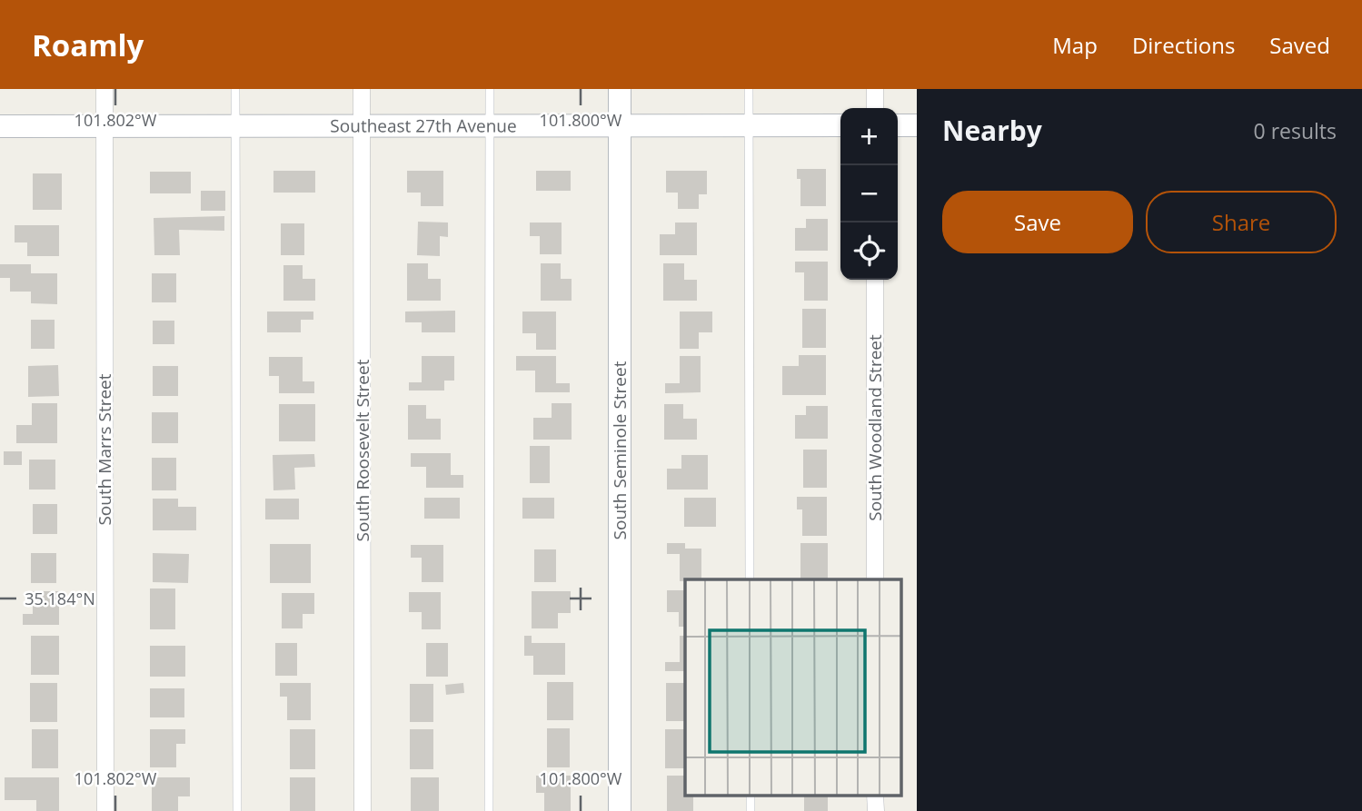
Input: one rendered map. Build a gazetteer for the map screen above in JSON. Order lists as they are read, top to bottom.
{
  "streets": {
    "main road": ["Southeast 27th Avenue", "South Seminole Street"],
    "street": ["South Woodland Street", "South Marrs Street", "South Roosevelt Street"]
  },
  "crossings": [
    ["Southeast 27th Avenue", "South Marrs Street"],
    ["Southeast 27th Avenue", "South Roosevelt Street"],
    ["Southeast 27th Avenue", "South Seminole Street"]
  ],
  "page": {
    "header": "Roamly",
    "nav": ["Map", "Directions", "Saved"],
    "heading": ["Nearby", "0 results"],
    "map_buttons": ["+", "−"],
    "buttons": ["Save", "Share"]
  },
  "coordinates": ["101.802°W", "101.800°W", "35.184°N"]
}
